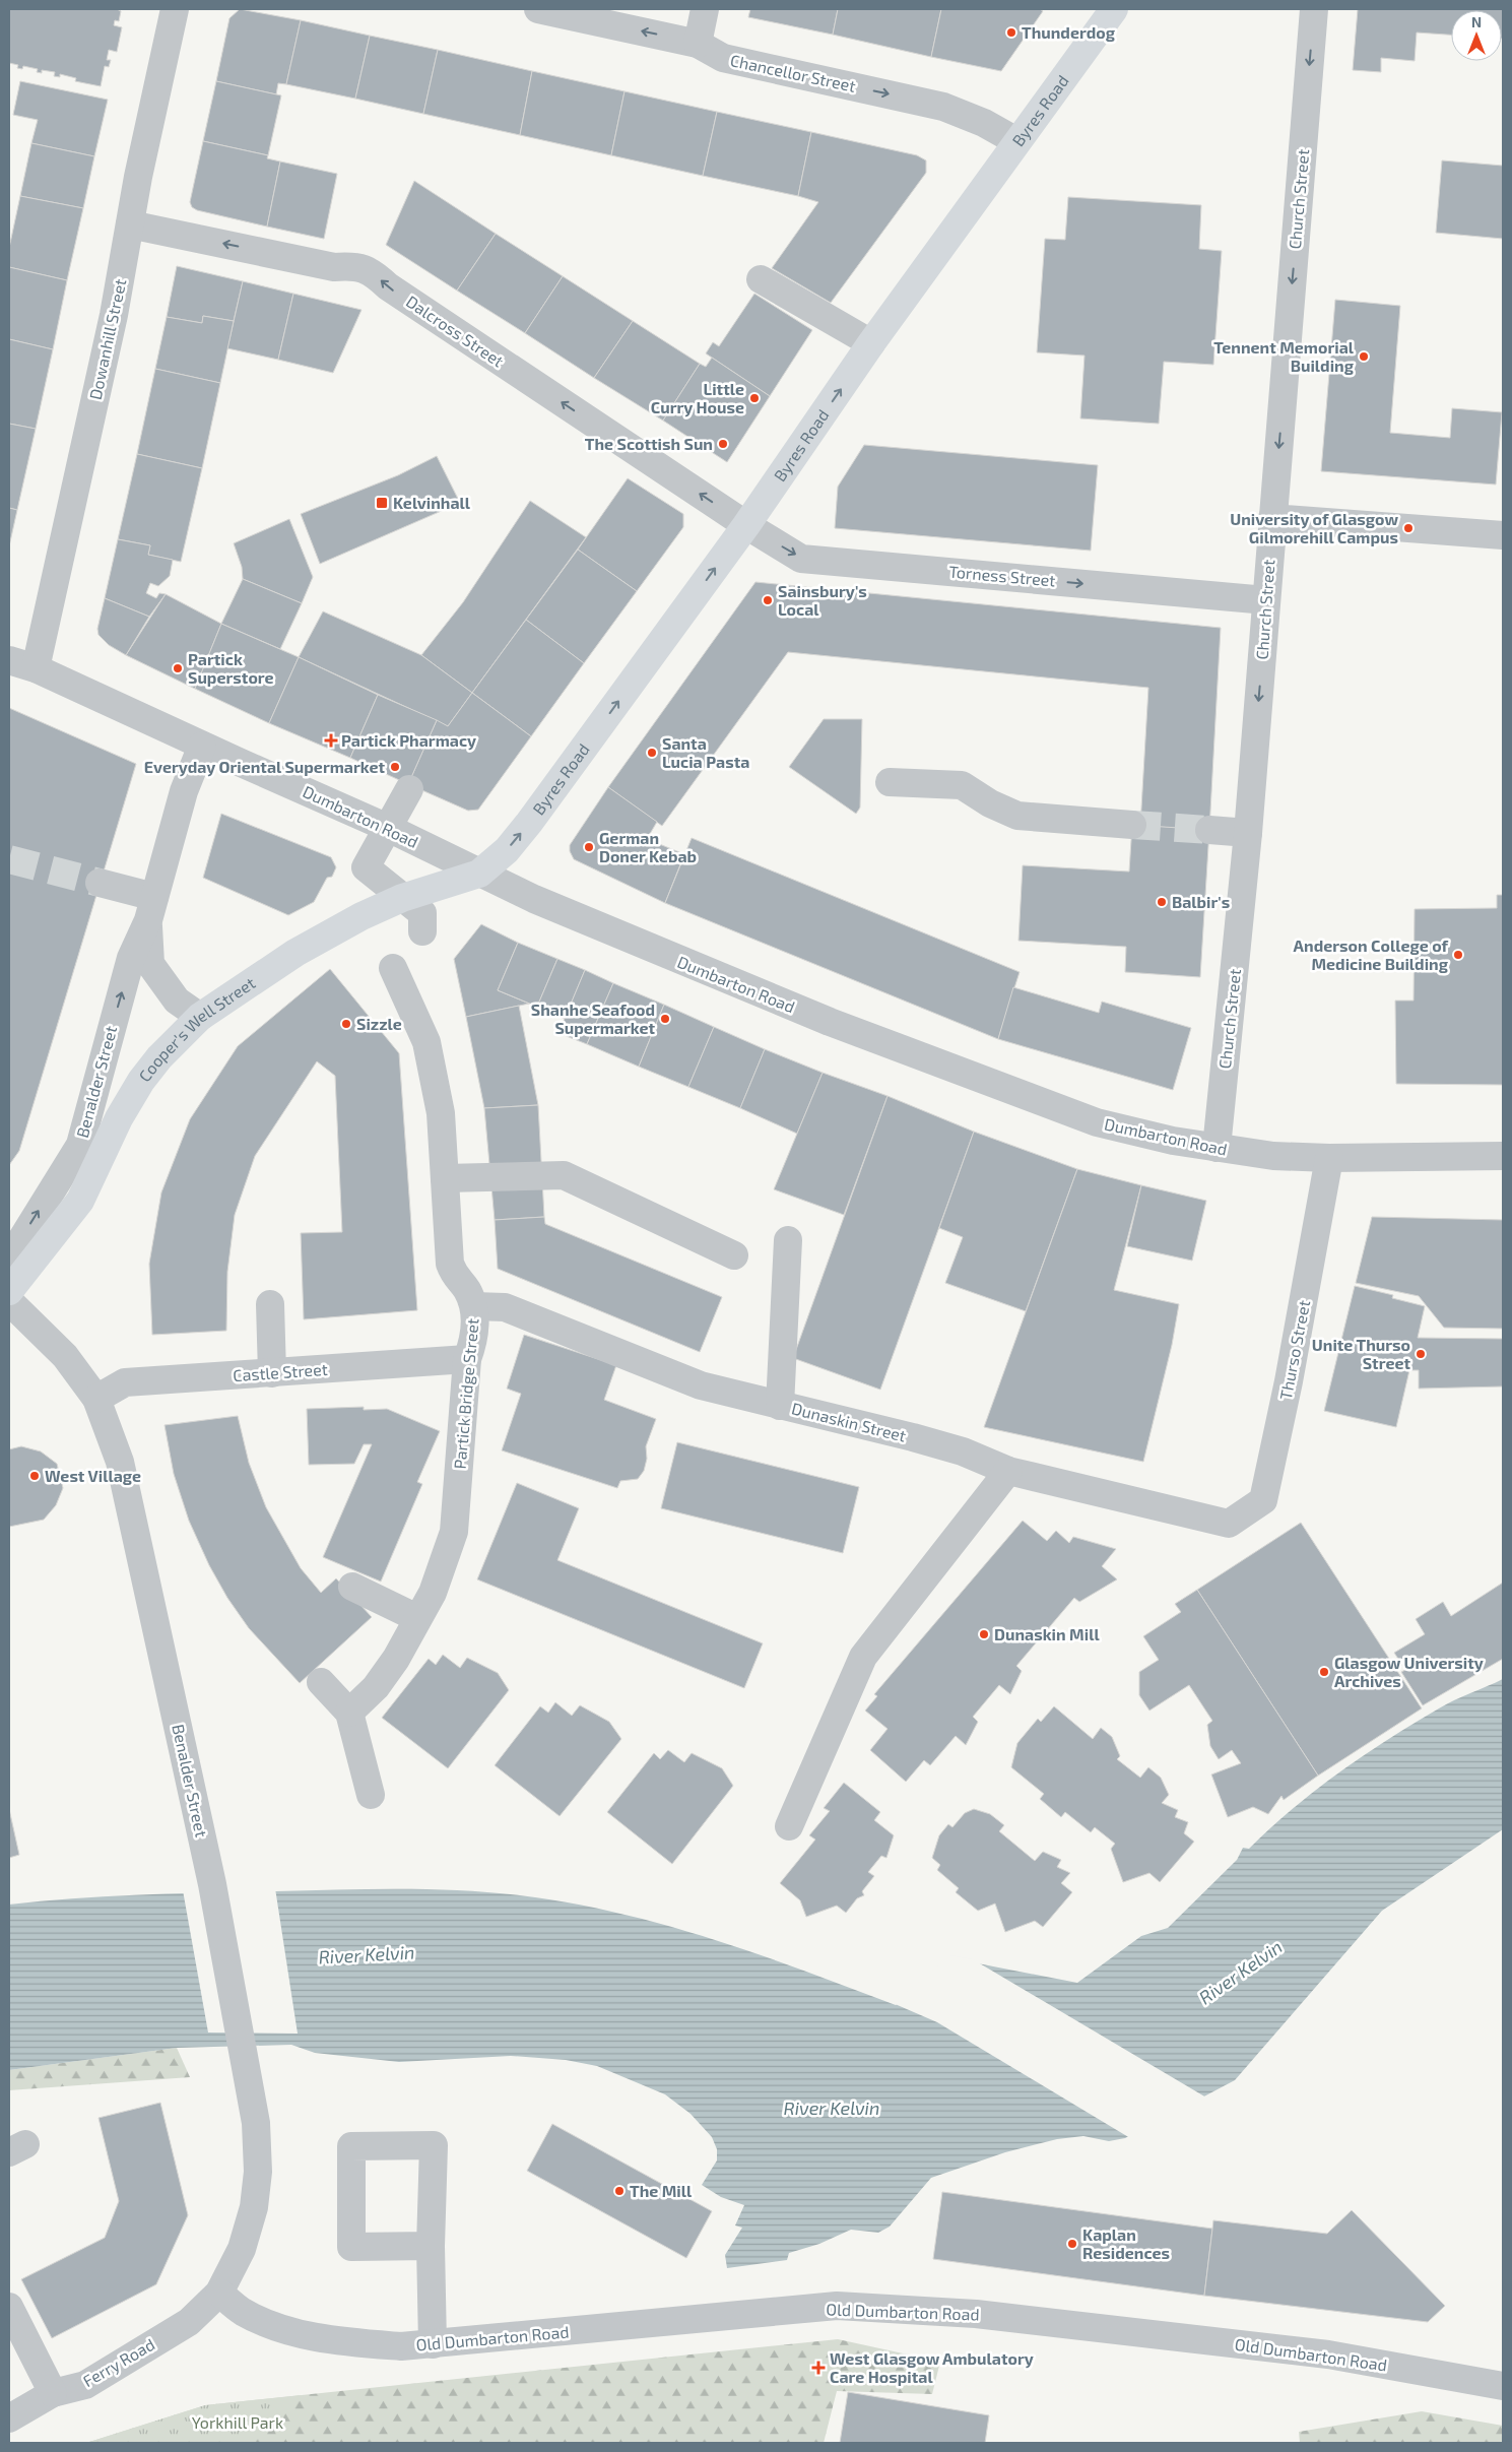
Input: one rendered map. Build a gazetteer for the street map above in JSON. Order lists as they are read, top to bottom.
{
  "streets": {
    "main road": ["Byres Road", "Cooper's Well Street"],
    "street": [
      "Chancellor Street",
      "Church Street",
      "Dalcross Street",
      "Dowanhill Street",
      "Torness Street",
      "Dumbarton Road",
      "Benalder Street",
      "Thurso Street",
      "Castle Street",
      "Partick Bridge Street",
      "Dunaskin Street",
      "Old Dumbarton Road",
      "Ferry Road"
    ]
  },
  "crossings": [
    ["Chancellor Street", "Byres Road"],
    ["Byres Road", "Dalcross Street"],
    ["Byres Road", "Torness Street"],
    ["Byres Road", "Dumbarton Road"],
    ["Byres Road", "Cooper's Well Street"],
    ["Church Street", "Torness Street"],
    ["Church Street", "Dumbarton Road"],
    ["Dalcross Street", "Dowanhill Street"],
    ["Dalcross Street", "Torness Street"],
    ["Dowanhill Street", "Dumbarton Road"],
    ["Dumbarton Road", "Cooper's Well Street"],
    ["Dumbarton Road", "Benalder Street"],
    ["Dumbarton Road", "Thurso Street"],
    ["Cooper's Well Street", "Benalder Street"],
    ["Benalder Street", "Castle Street"],
    ["Benalder Street", "Old Dumbarton Road"],
    ["Benalder Street", "Ferry Road"],
    ["Thurso Street", "Dunaskin Street"],
    ["Castle Street", "Partick Bridge Street"],
    ["Partick Bridge Street", "Dunaskin Street"],
    ["Old Dumbarton Road", "Ferry Road"]
  ],
  "one_way": ["Byres Road", "Church Street", "Dalcross Street"],
  "water": ["River Kelvin"],
  "parks": ["Yorkhill Park"],
  "places": {
    "other": [
      "Thunderdog",
      "Tennent Memorial Building",
      "Little Curry House",
      "The Scottish Sun",
      "University of Glasgow Gilmorehill Campus",
      "Sainsbury's Local",
      "Partick Superstore",
      "Santa Lucia Pasta",
      "Everyday Oriental Supermarket",
      "German Doner Kebab",
      "Balbir's",
      "Anderson College of Medicine Building",
      "Shanhe Seafood Supermarket",
      "Sizzle",
      "Unite Thurso Street",
      "West Village",
      "Dunaskin Mill",
      "Glasgow University Archives",
      "The Mill",
      "Kaplan Residences"
    ],
    "transit": ["Kelvinhall"],
    "health": ["Partick Pharmacy", "West Glasgow Ambulatory Care Hospital"]
  },
  "north": "top"
}
